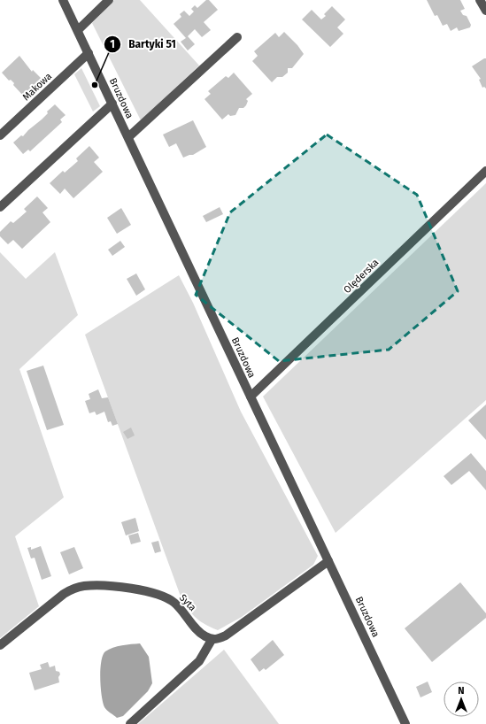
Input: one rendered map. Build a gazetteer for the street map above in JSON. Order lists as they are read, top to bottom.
{
  "streets": {
    "street": [
      "Makowa",
      "Bruzdowa",
      "Olęderska",
      "Syta"
    ]
  },
  "crossings": [
    ["Makowa", "Bruzdowa"],
    ["Bruzdowa", "Olęderska"]
  ],
  "places": ["Bartyki 51"],
  "north": "top"
}
